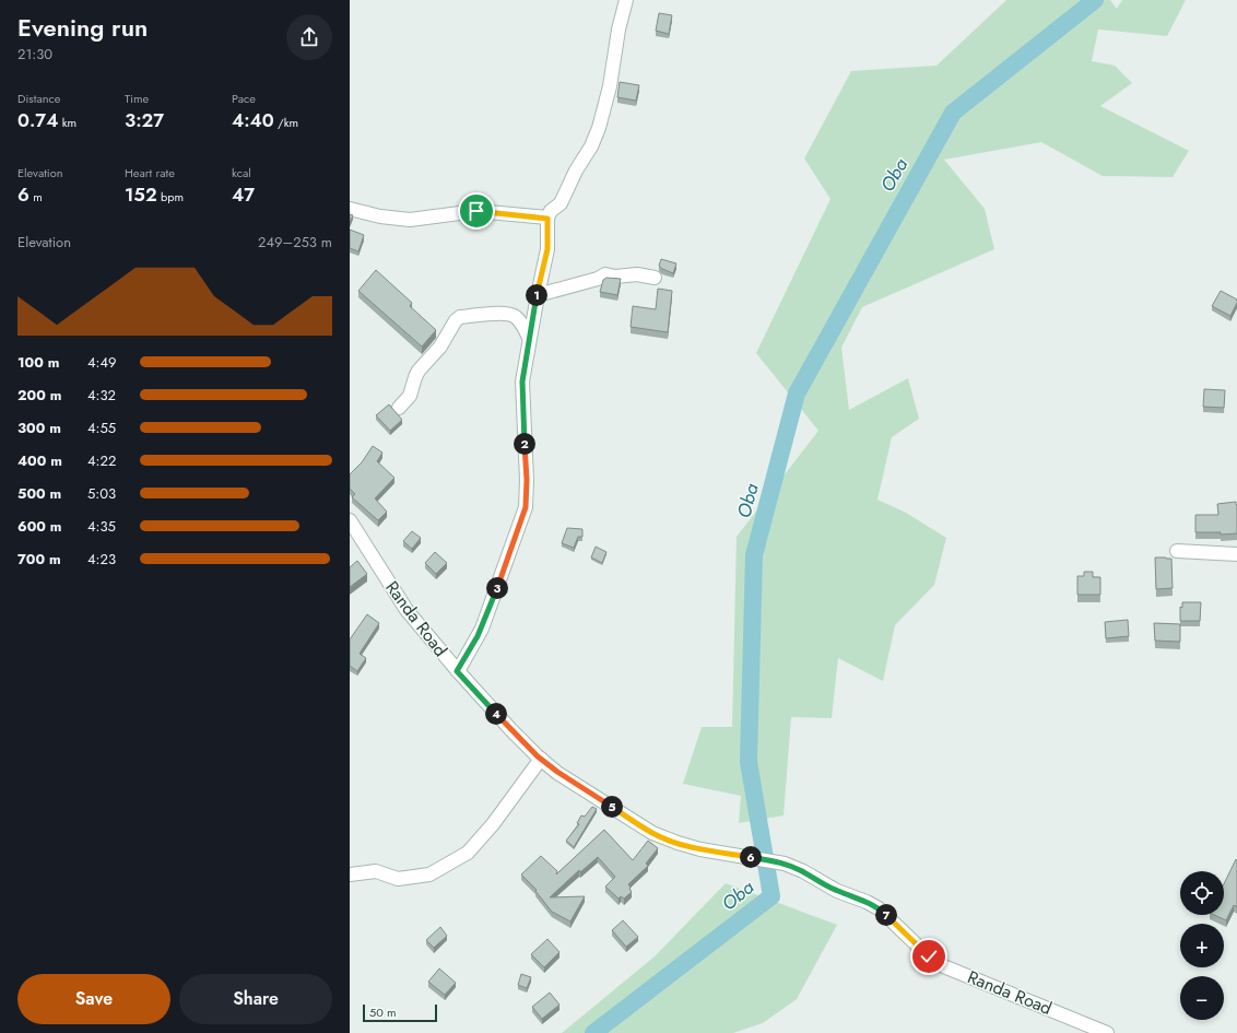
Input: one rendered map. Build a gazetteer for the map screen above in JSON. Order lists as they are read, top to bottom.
{
  "streets": {
    "street": ["Randa Road"]
  },
  "water": ["Oba"],
  "scale_bar": "50 m",
  "page": {
    "heading": ["Evening run", "21:30"],
    "stats": [
      ["Distance", "0.74 km"],
      ["Time", "3:27"],
      ["Pace", "4:40 /km"],
      ["Elevation", "6 m"],
      ["Heart rate", "152 bpm"],
      ["kcal", "47"]
    ],
    "chart": ["Elevation", "249–253 m"],
    "pins": [
      "1",
      "2",
      "3",
      "4",
      "5",
      "6",
      "7"
    ],
    "list": [
      {
        "name": "100 m",
        "note": "4:49"
      },
      {
        "name": "200 m",
        "note": "4:32"
      },
      {
        "name": "300 m",
        "note": "4:55"
      },
      {
        "name": "400 m",
        "note": "4:22"
      },
      {
        "name": "500 m",
        "note": "5:03"
      },
      {
        "name": "600 m",
        "note": "4:35"
      },
      {
        "name": "700 m",
        "note": "4:23"
      }
    ],
    "map_buttons": ["+", "−"],
    "buttons": ["Save", "Share"],
    "scale": "50 m"
  }
}
